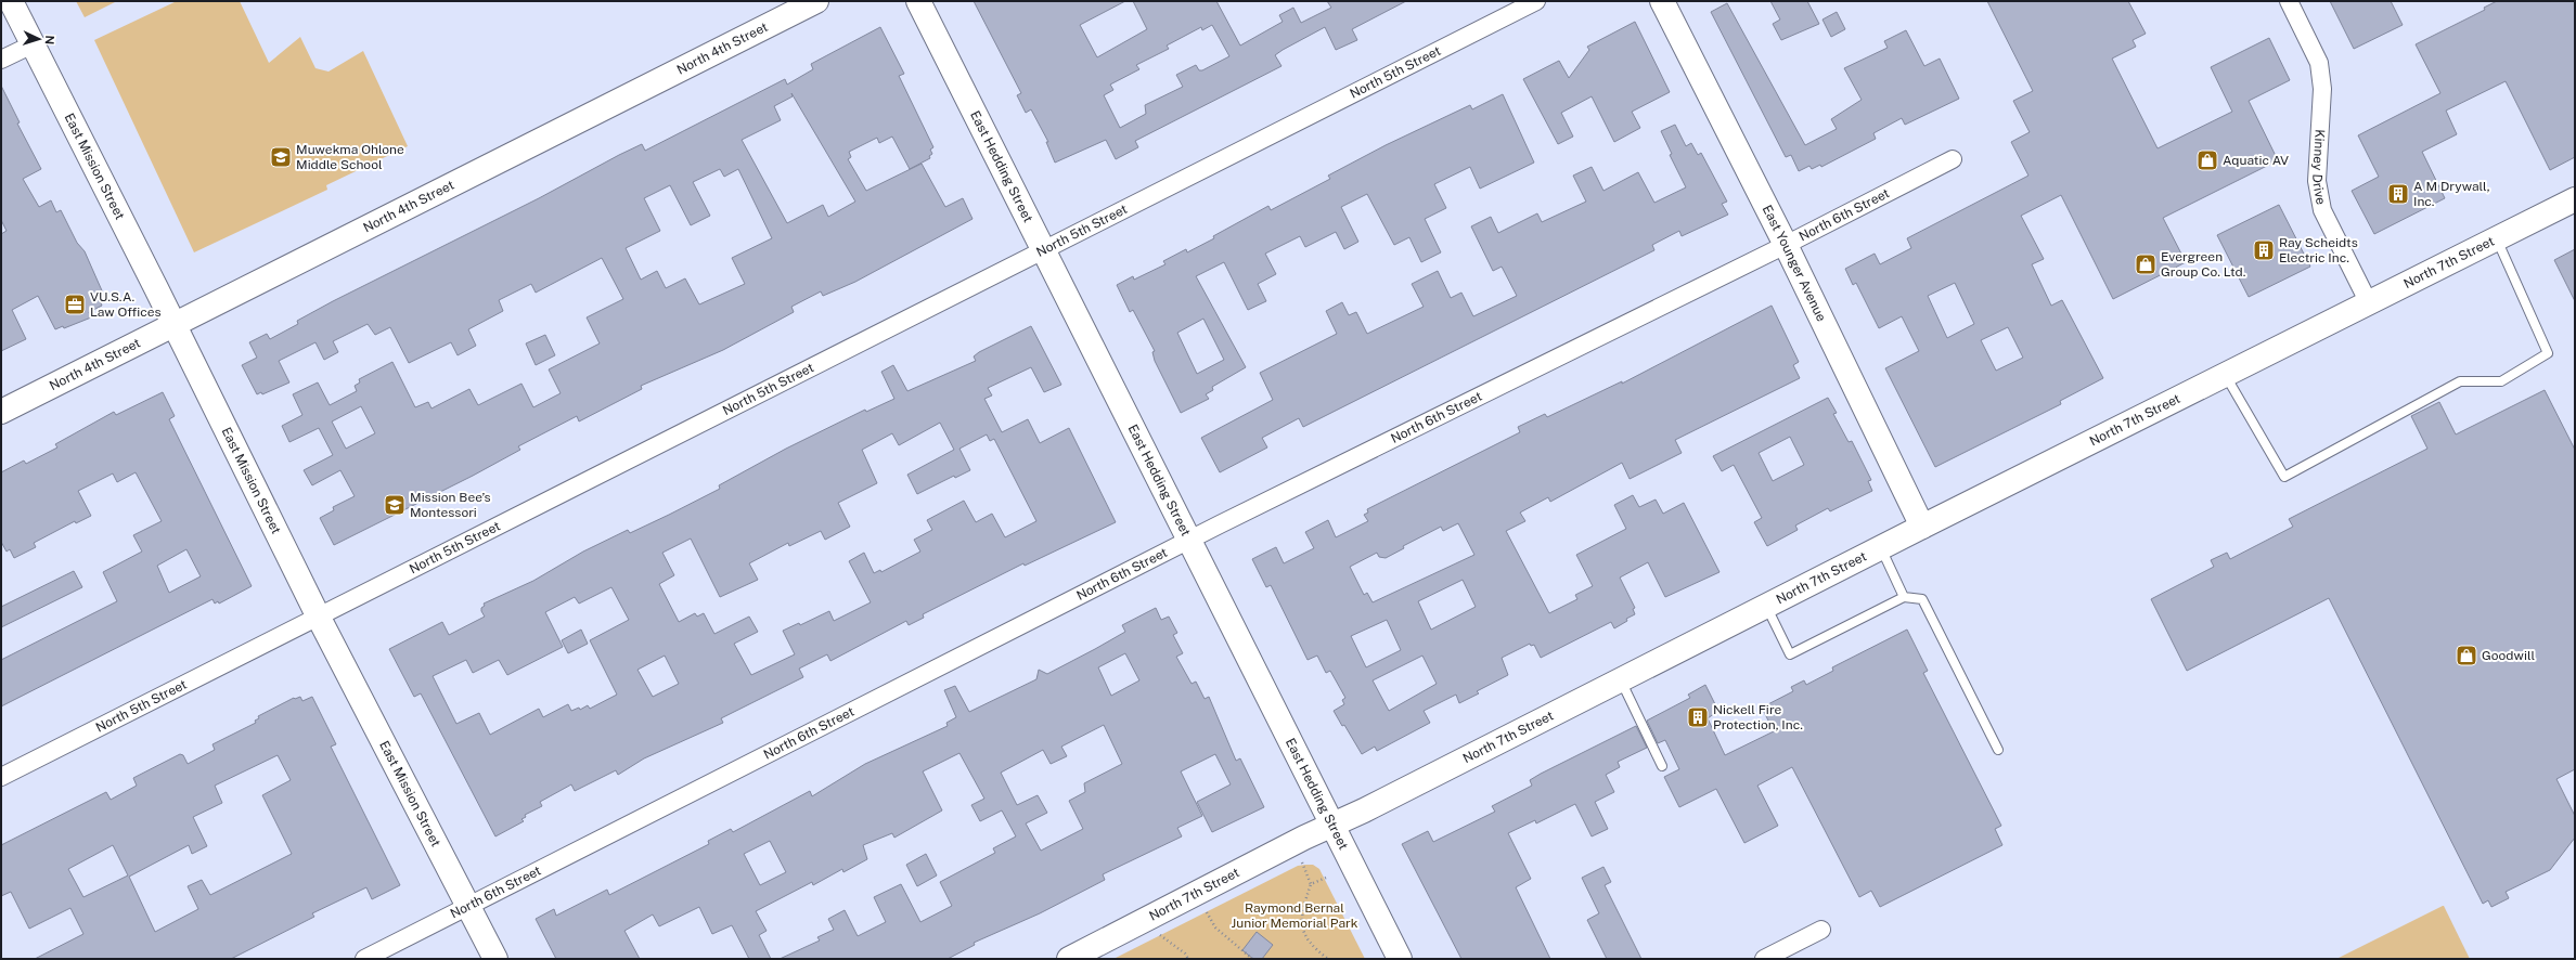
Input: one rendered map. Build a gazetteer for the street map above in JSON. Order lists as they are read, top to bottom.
{
  "streets": {
    "street": [
      "North 4th Street",
      "North 5th Street",
      "East Hedding Street",
      "East Mission Street",
      "Kinney Drive",
      "North 6th Street",
      "East Younger Avenue",
      "North 7th Street"
    ]
  },
  "crossings": [
    ["North 4th Street", "East Mission Street"],
    ["North 5th Street", "East Hedding Street"],
    ["North 5th Street", "East Mission Street"],
    ["East Hedding Street", "North 6th Street"],
    ["East Hedding Street", "North 7th Street"],
    ["East Mission Street", "North 6th Street"],
    ["Kinney Drive", "North 7th Street"],
    ["North 6th Street", "East Younger Avenue"],
    ["East Younger Avenue", "North 7th Street"]
  ],
  "parks": ["Raymond Bernal Junior Memorial Park"],
  "places": {
    "school or university": ["Muwekma Ohlone Middle School", "Mission Bee’s Montessori"],
    "shop": ["Aquatic AV", "Evergreen Group Co. Ltd.", "Goodwill"],
    "building": ["A M Drywall, Inc.", "Ray Scheidts Electric Inc.", "Nickell Fire Protection, Inc."],
    "office": ["VU.S.A. Law Offices"]
  },
  "north": "right"
}
